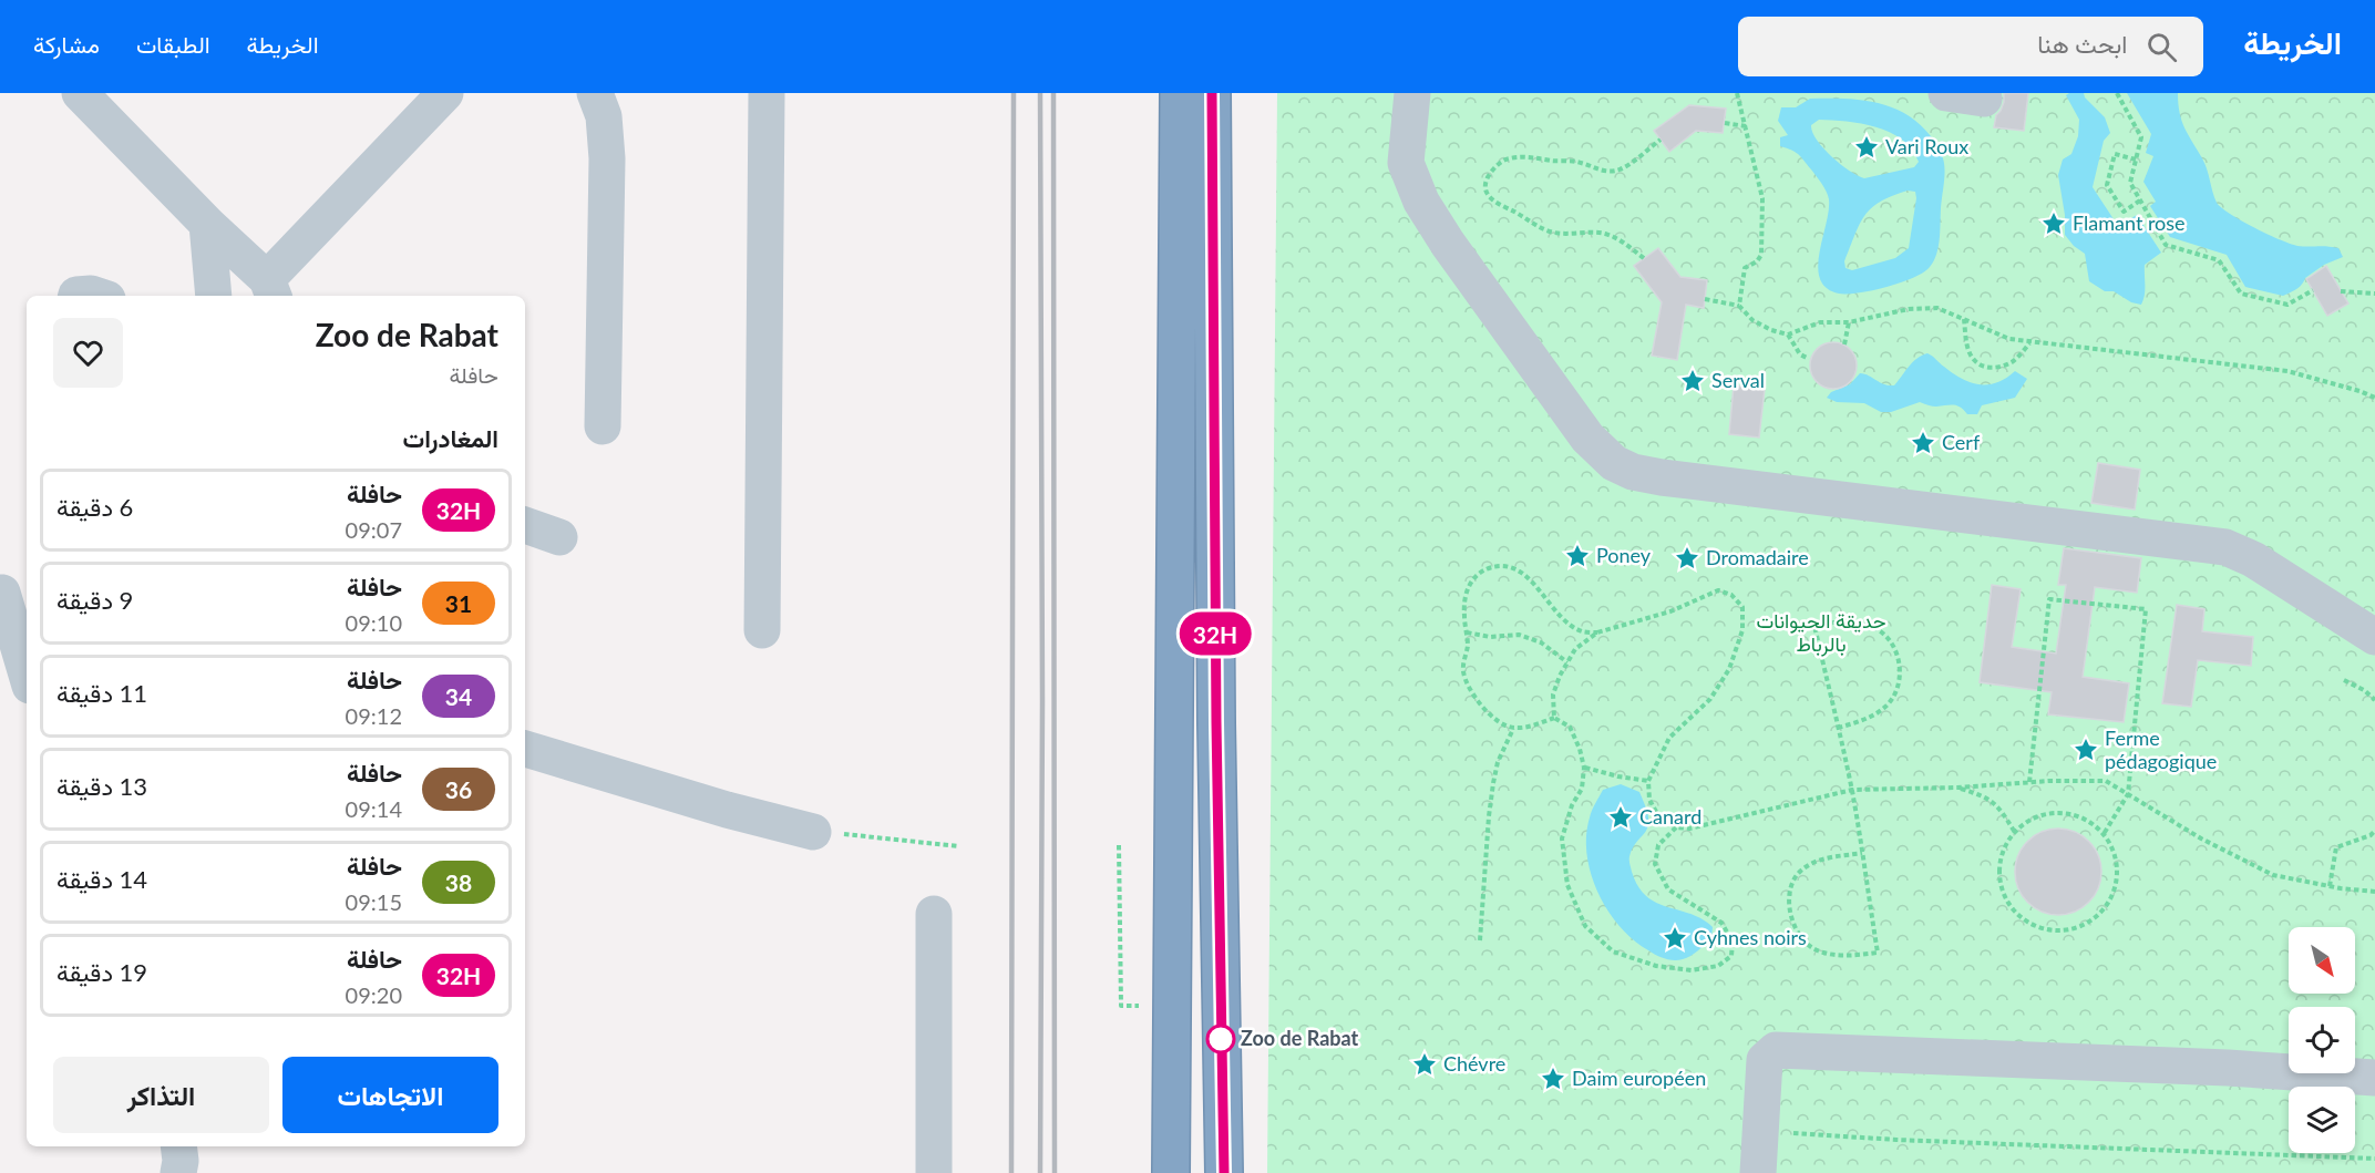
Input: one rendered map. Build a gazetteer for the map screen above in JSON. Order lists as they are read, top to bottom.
{
  "parks": ["حديقة الحيوانات بالرباط"],
  "places": {
    "place": [
      "Vari Roux",
      "Flamant rose",
      "Serval",
      "Cerf",
      "Poney",
      "Dromadaire",
      "Ferme pédagogique",
      "Canard",
      "Cyhnes noirs",
      "Chévre",
      "Daim européen"
    ],
    "other": ["Zoo de Rabat"]
  },
  "lines": ["bus line 32H"],
  "north": "bottom right",
  "page": {
    "header": "الخريطة",
    "search": "ابحث هنا",
    "nav": ["الخريطة", "الطبقات", "مشاركة"],
    "on_map": "32H",
    "heading": [
      ["Zoo de Rabat", "حافلة"],
      "المغادرات"
    ],
    "list": [
      {
        "mark": "32H",
        "name": "حافلة",
        "note": "09:07",
        "value": "6 دقيقة"
      },
      {
        "mark": "31",
        "name": "حافلة",
        "note": "09:10",
        "value": "9 دقيقة"
      },
      {
        "mark": "34",
        "name": "حافلة",
        "note": "09:12",
        "value": "11 دقيقة"
      },
      {
        "mark": "36",
        "name": "حافلة",
        "note": "09:14",
        "value": "13 دقيقة"
      },
      {
        "mark": "38",
        "name": "حافلة",
        "note": "09:15",
        "value": "14 دقيقة"
      },
      {
        "mark": "32H",
        "name": "حافلة",
        "note": "09:20",
        "value": "19 دقيقة"
      }
    ],
    "buttons": ["الاتجاهات", "التذاكر"]
  }
}
